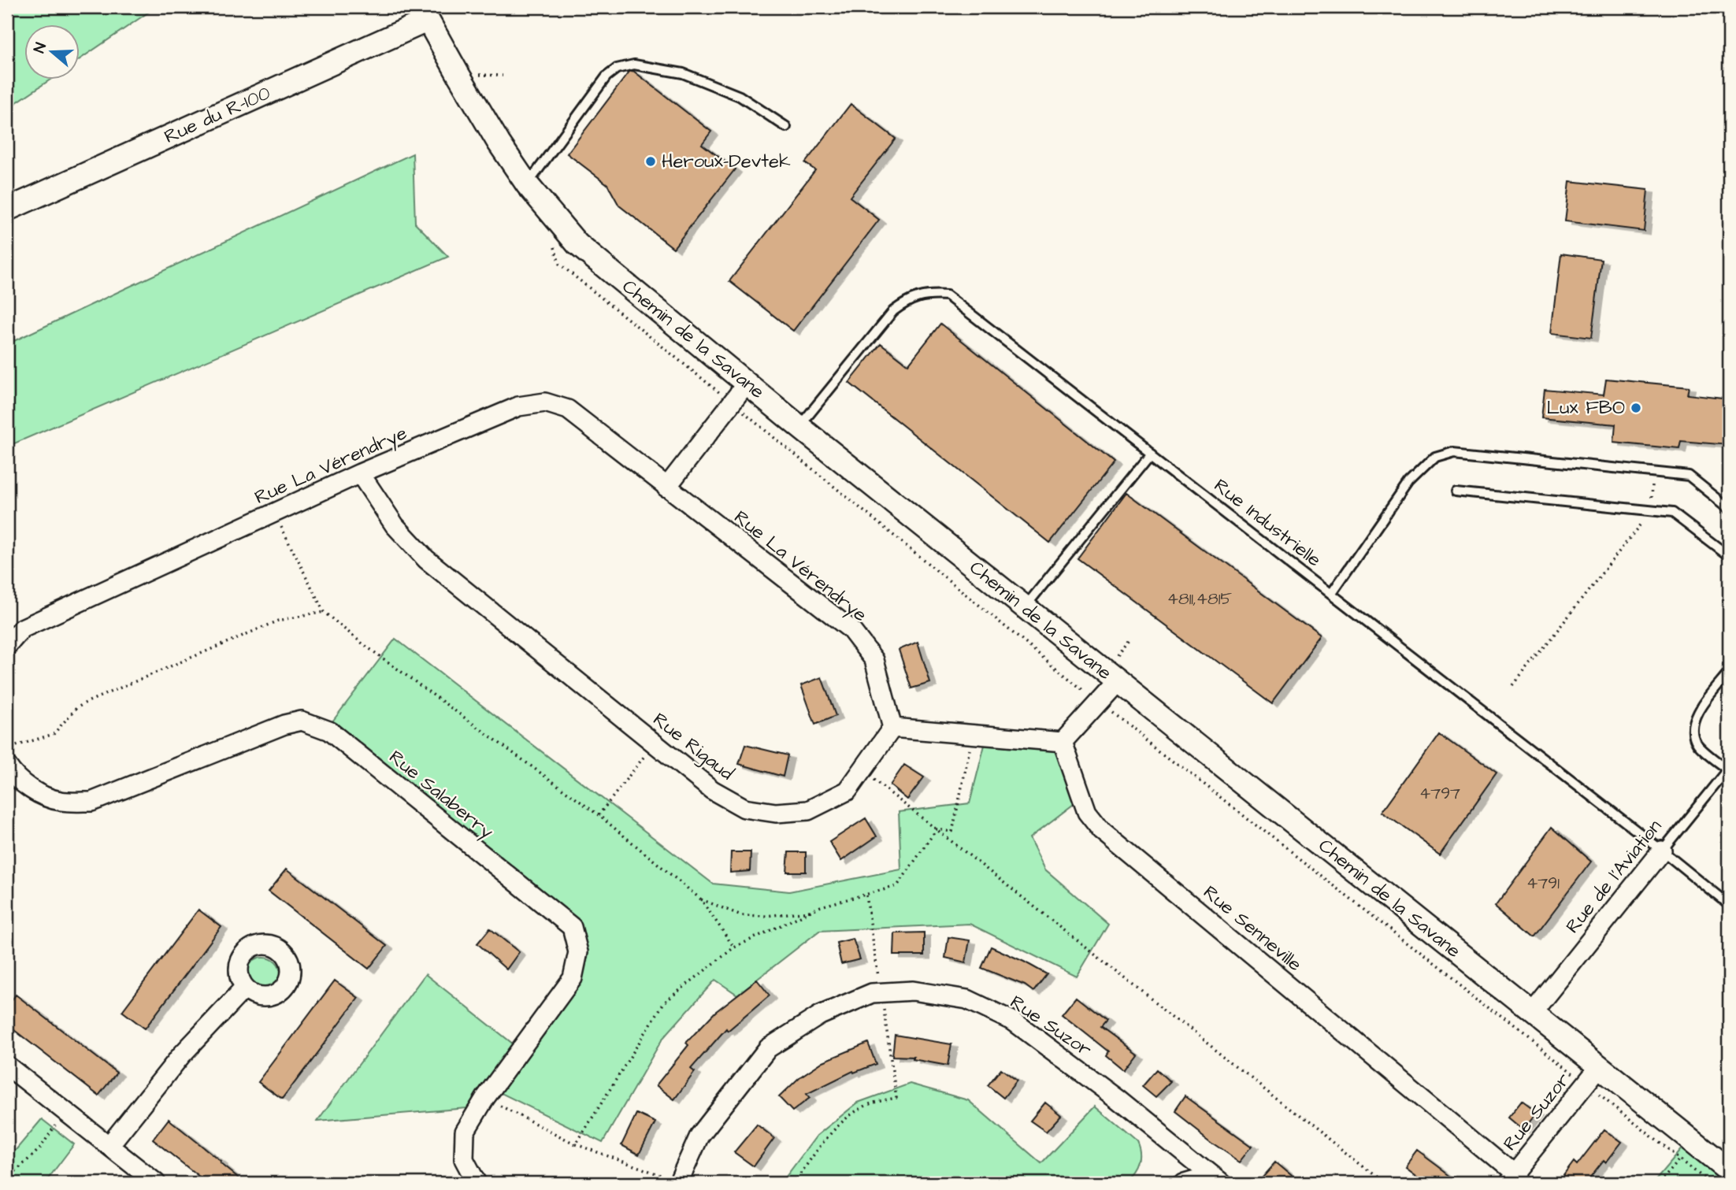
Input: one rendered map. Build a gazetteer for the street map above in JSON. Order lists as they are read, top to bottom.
{
  "streets": {
    "street": [
      "Rue du R-100",
      "Chemin de la Savane",
      "Rue La Vérendrye",
      "Rue Rigaud",
      "Rue Salaberry",
      "Rue de l'Aviation",
      "Rue Senneville",
      "Rue Suzor"
    ],
    "lane": ["Rue Industrielle"]
  },
  "crossings": [
    ["Rue du R-100", "Chemin de la Savane"],
    ["Chemin de la Savane", "Rue Industrielle"],
    ["Chemin de la Savane", "Rue de l'Aviation"],
    ["Chemin de la Savane", "Rue Suzor"],
    ["Rue La Vérendrye", "Rue Rigaud"],
    ["Rue Industrielle", "Rue de l'Aviation"],
    ["Rue Senneville", "Rue Suzor"]
  ],
  "places": ["Heroux-Devtek", "Lux FBO"],
  "house_numbers": ["4811,4815", "4797", "4791"],
  "north": "left"
}
